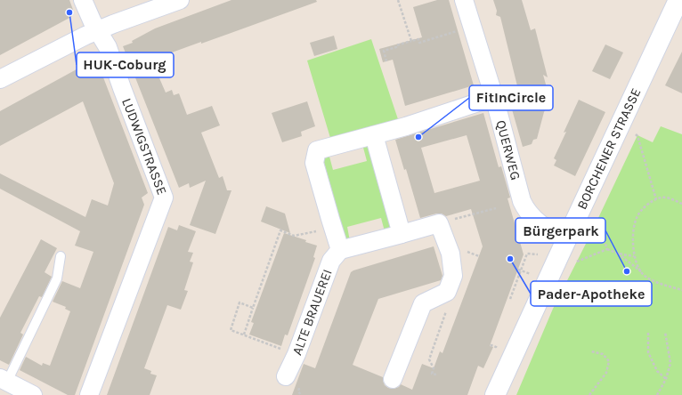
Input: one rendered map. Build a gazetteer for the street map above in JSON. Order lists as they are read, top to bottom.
{
  "streets": {
    "main road": ["BORCHENER STRASSE"],
    "street": ["LUDWIGSTRASSE", "QUERWEG", "ALTE BRAUEREI"]
  },
  "crossings": [
    ["QUERWEG", "BORCHENER STRASSE"]
  ],
  "places": [
    "HUK-Coburg",
    "FitInCircle",
    "Pader-Apotheke",
    "Bürgerpark"
  ]
}
